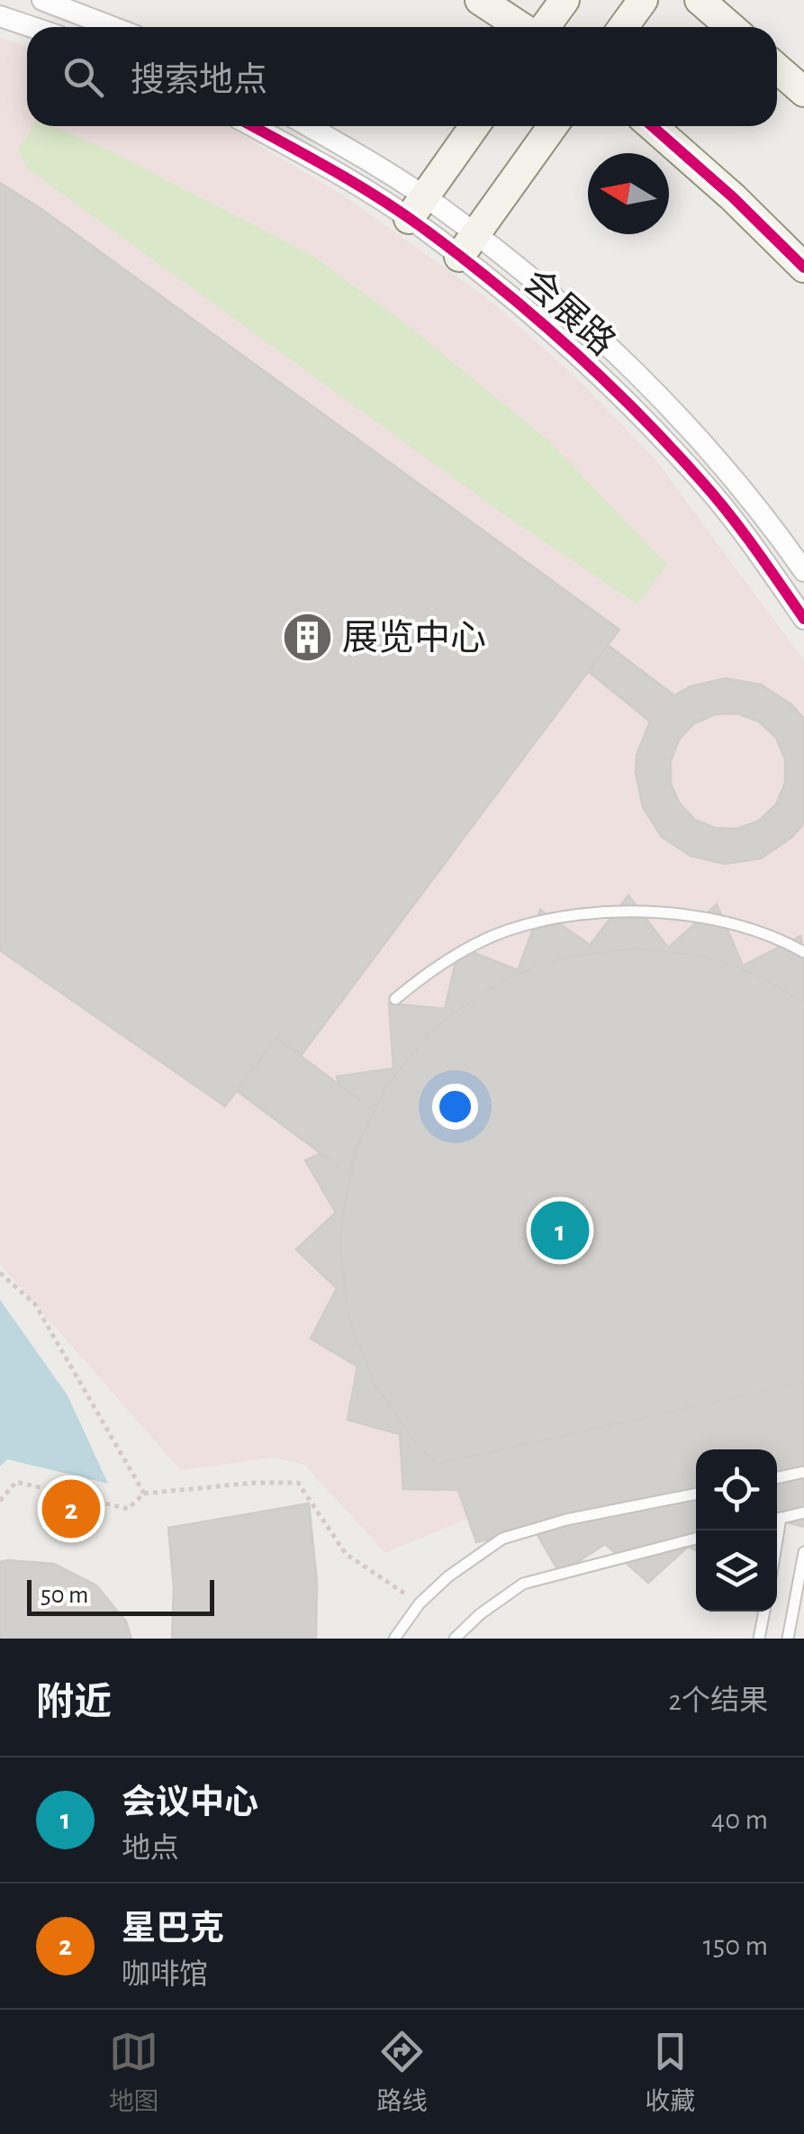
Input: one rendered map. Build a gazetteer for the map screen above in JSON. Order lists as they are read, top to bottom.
{
  "streets": {
    "street": ["会展路"]
  },
  "places": {
    "building": ["展览中心"]
  },
  "scale_bar": "50 m",
  "north": "left",
  "page": {
    "search": "搜索地点",
    "pins": ["1", "2"],
    "scale": "50 m",
    "heading": ["附近", "2个结果"],
    "list": [
      {
        "mark": "1",
        "name": "会议中心",
        "note": "地点",
        "value": "40 m"
      },
      {
        "mark": "2",
        "name": "星巴克",
        "note": "咖啡馆",
        "value": "150 m"
      }
    ],
    "nav": ["地图", "路线", "收藏"]
  }
}
